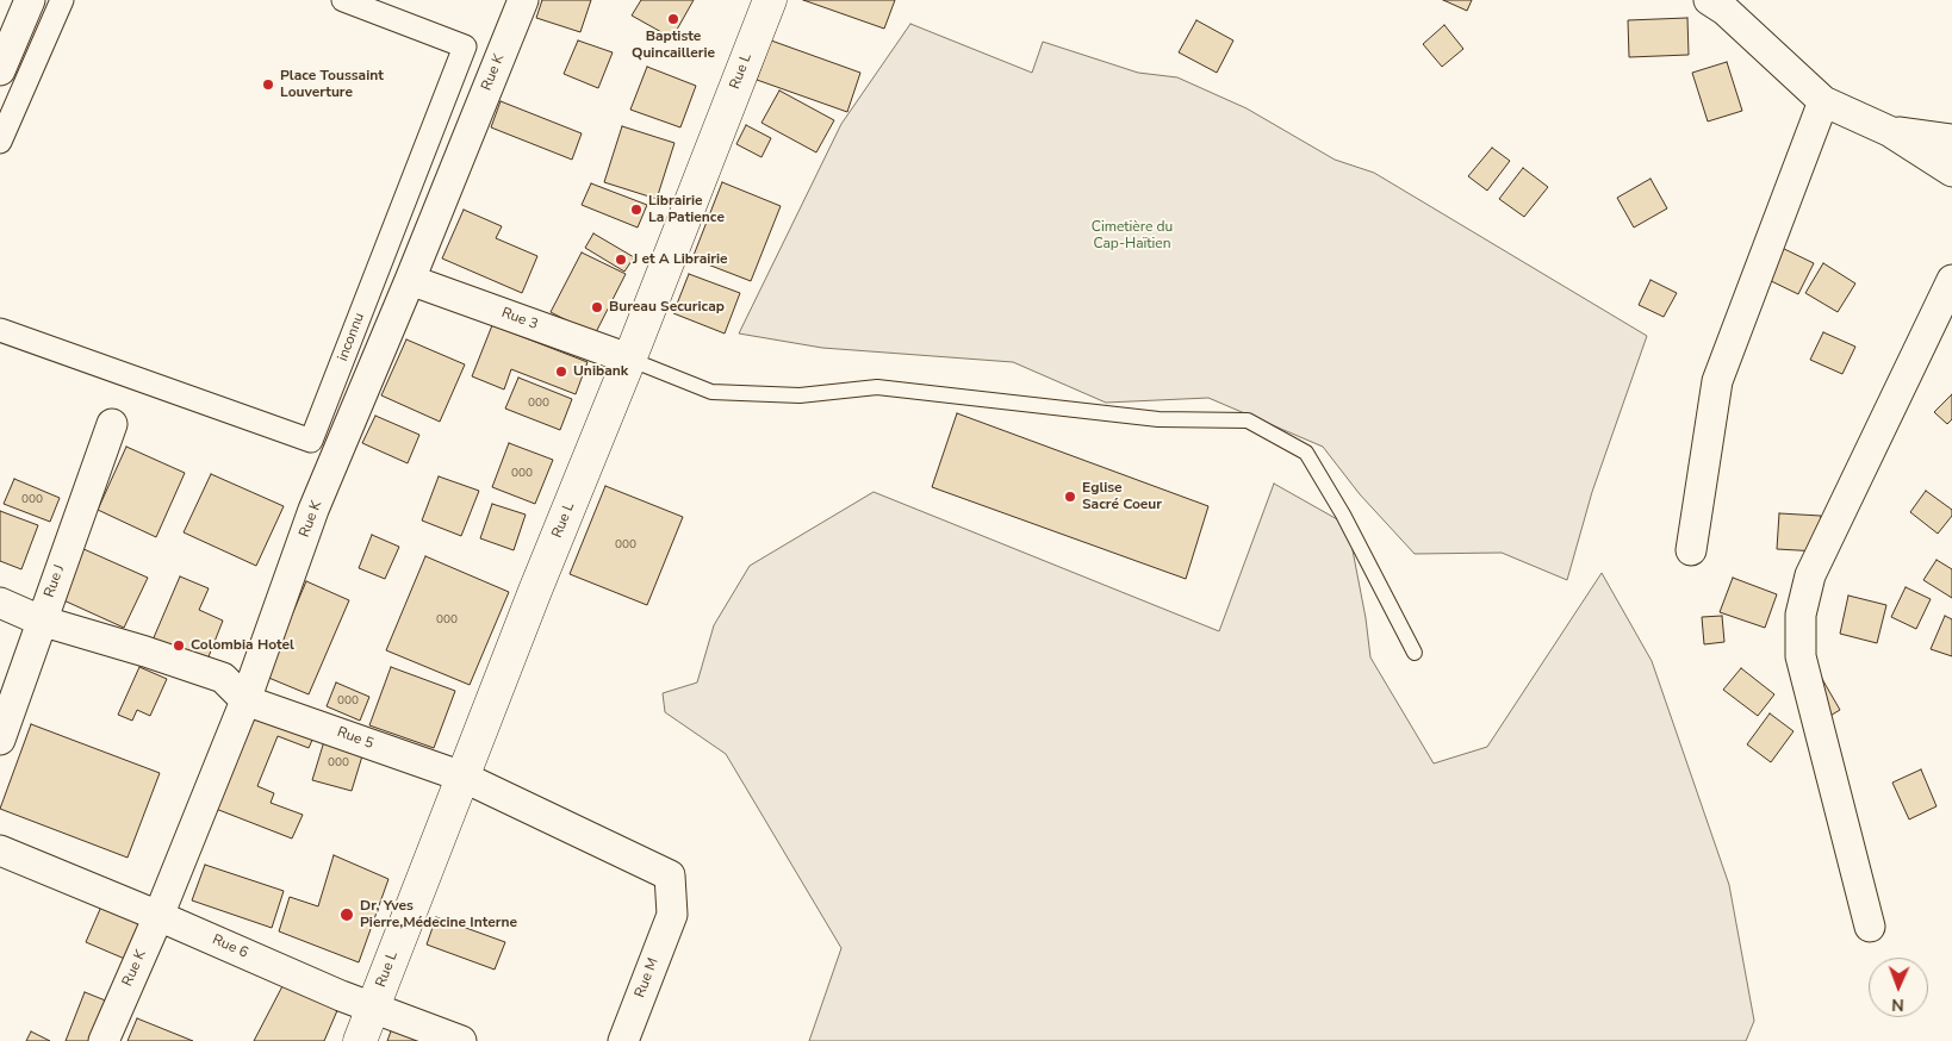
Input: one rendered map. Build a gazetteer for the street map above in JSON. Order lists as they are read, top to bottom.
{
  "streets": {
    "street": [
      "Rue L",
      "Rue K",
      "Rue 3",
      "inconnu",
      "Rue J",
      "Rue 5",
      "Rue 6",
      "Rue M"
    ]
  },
  "crossings": [
    ["Rue L", "Rue 3"],
    ["Rue L", "Rue 5"],
    ["Rue L", "Rue 6"],
    ["Rue K", "Rue 3"],
    ["Rue K", "Rue 5"],
    ["Rue K", "Rue 6"],
    ["Rue J", "Rue 5"],
    ["Rue 5", "Rue M"]
  ],
  "parks": ["Cimetière du Cap-Haïtien"],
  "places": [
    "Baptiste Quincaillerie",
    "Place Toussaint Louverture",
    "Librairie La Patience",
    "J et A Librairie",
    "Bureau Securicap",
    "Unibank",
    "Eglise Sacré Coeur",
    "Colombia Hotel",
    "Dr, Yves Pierre,Médecine Interne"
  ],
  "house_numbers": [
    "000",
    "000",
    "000",
    "000",
    "000",
    "000",
    "000"
  ],
  "north": "bottom"
}
